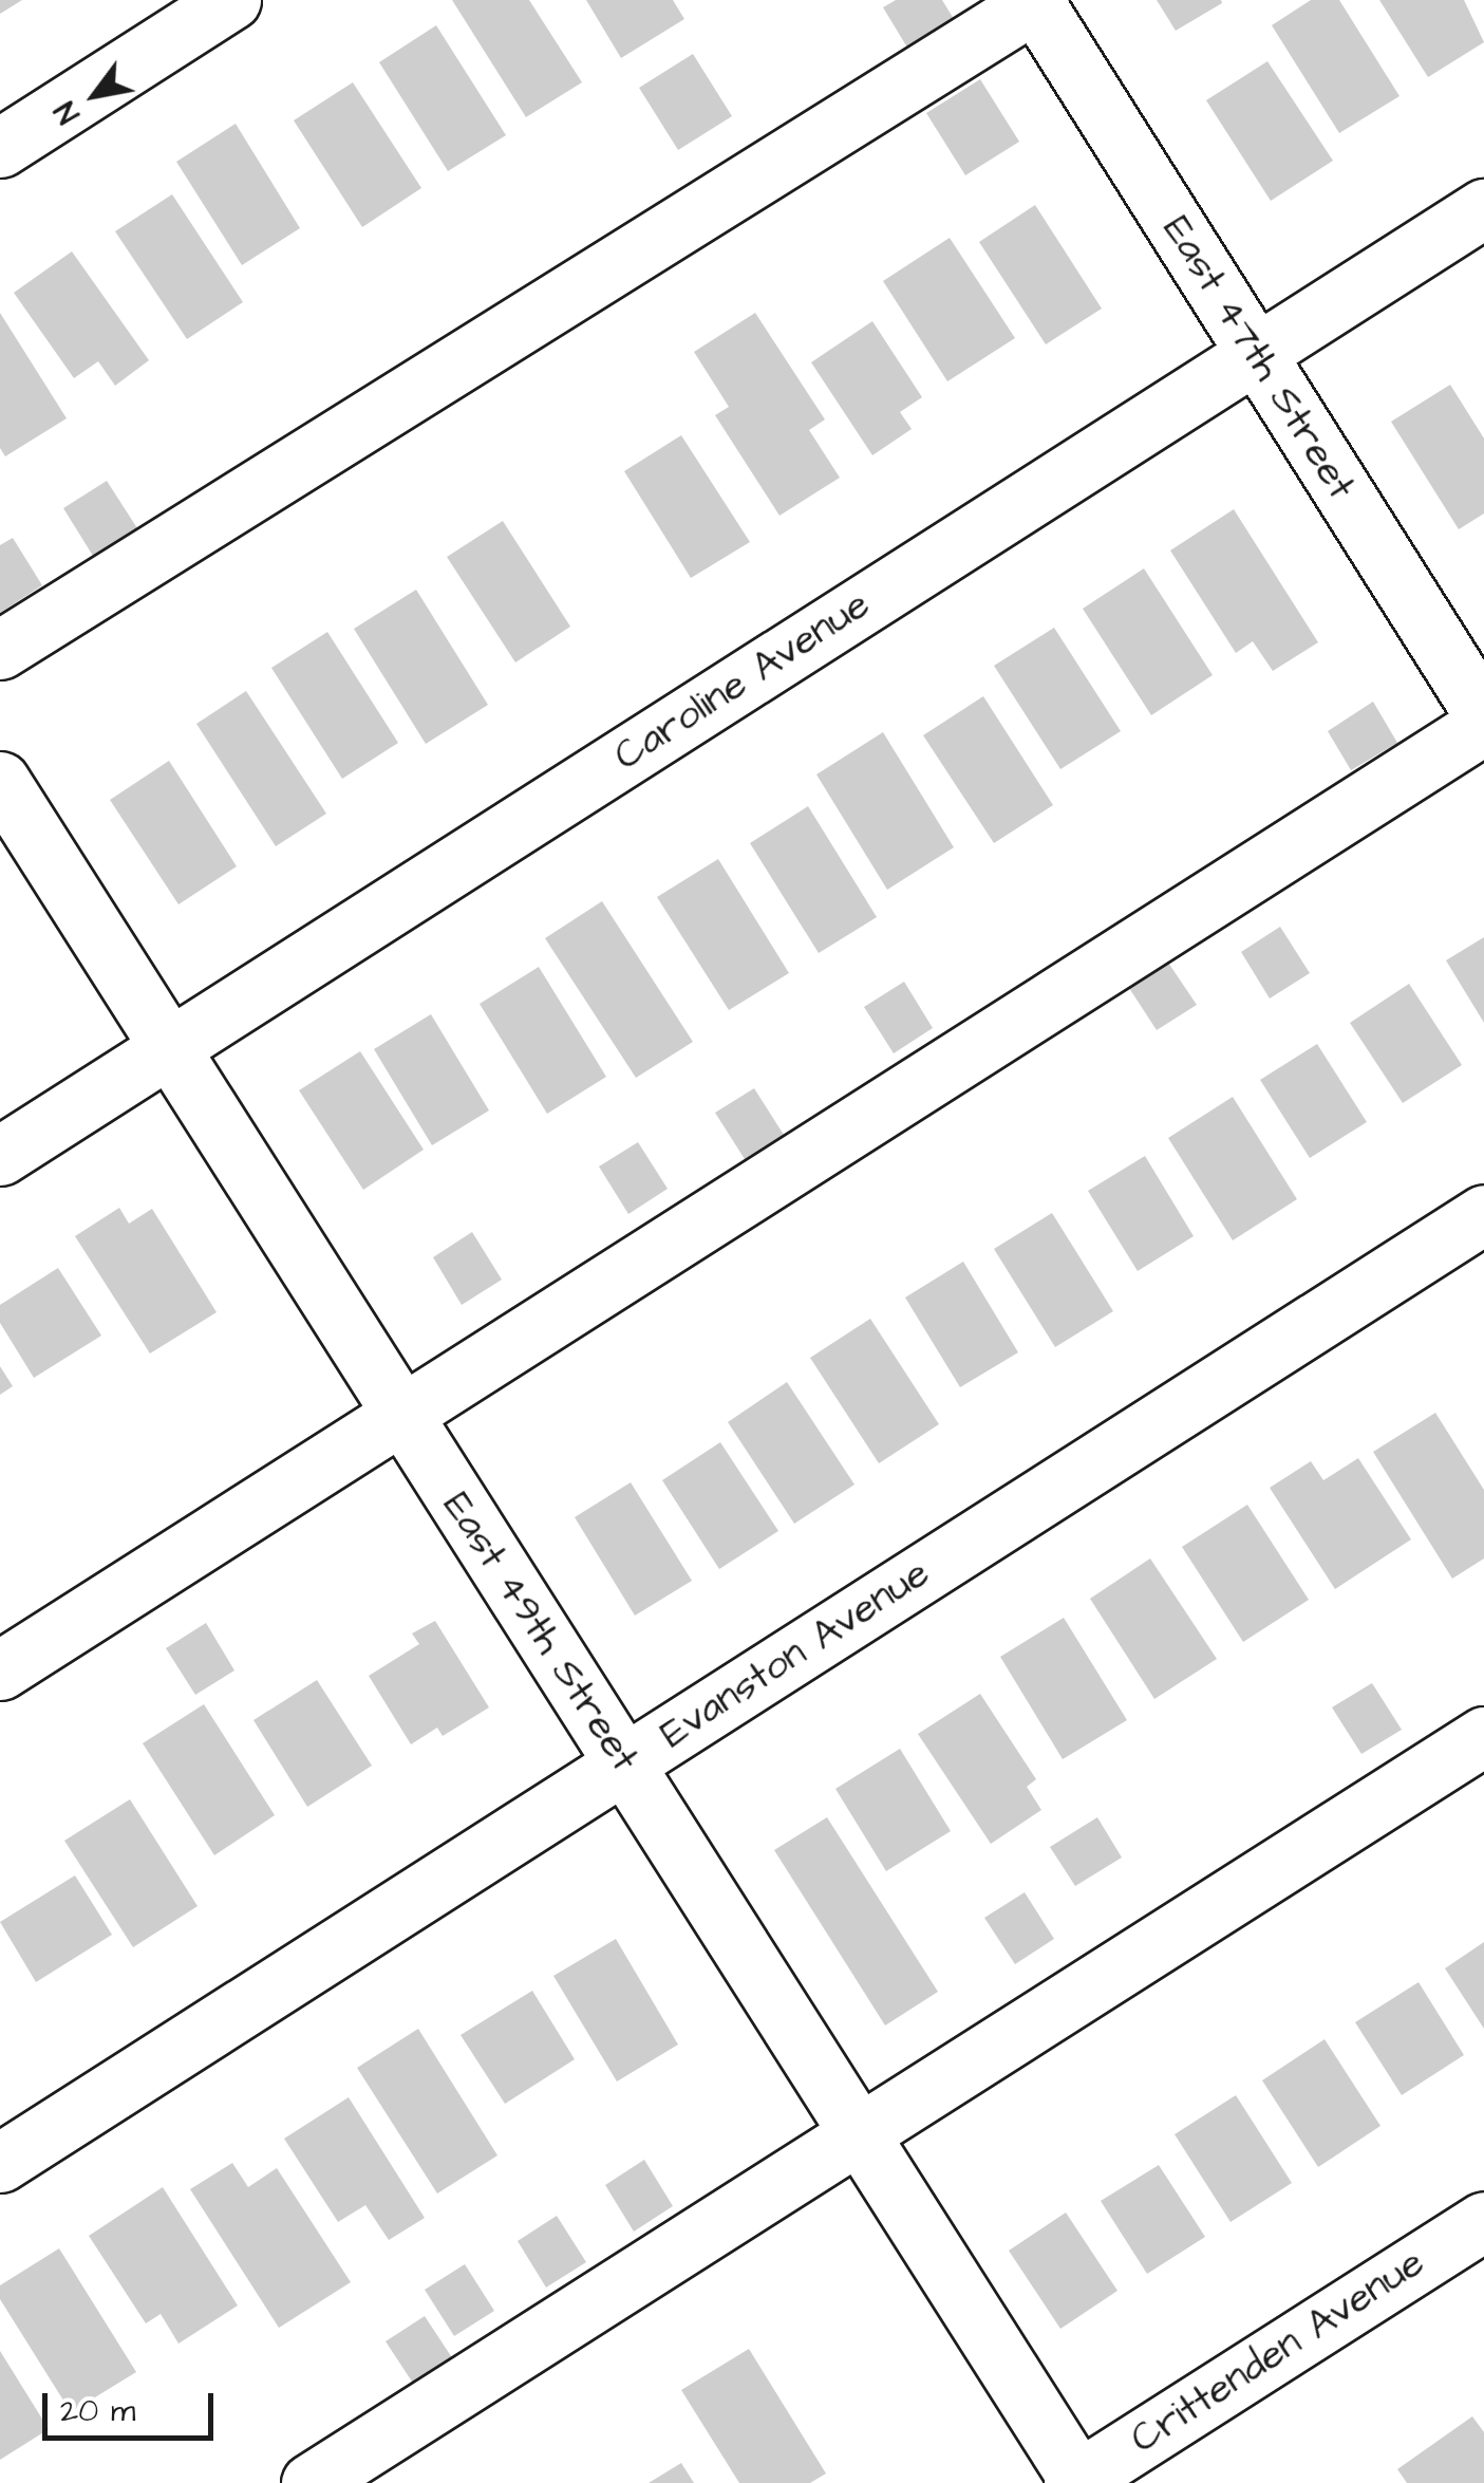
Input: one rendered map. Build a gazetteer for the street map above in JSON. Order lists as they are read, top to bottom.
{
  "streets": {
    "street": [
      "East 47th Street",
      "Caroline Avenue",
      "East 49th Street",
      "Evanston Avenue",
      "Crittenden Avenue"
    ]
  },
  "crossings": [
    ["East 47th Street", "Caroline Avenue"],
    ["Caroline Avenue", "East 49th Street"],
    ["East 49th Street", "Evanston Avenue"],
    ["East 49th Street", "Crittenden Avenue"]
  ],
  "scale_bar": "20 m",
  "north": "bottom left"
}
